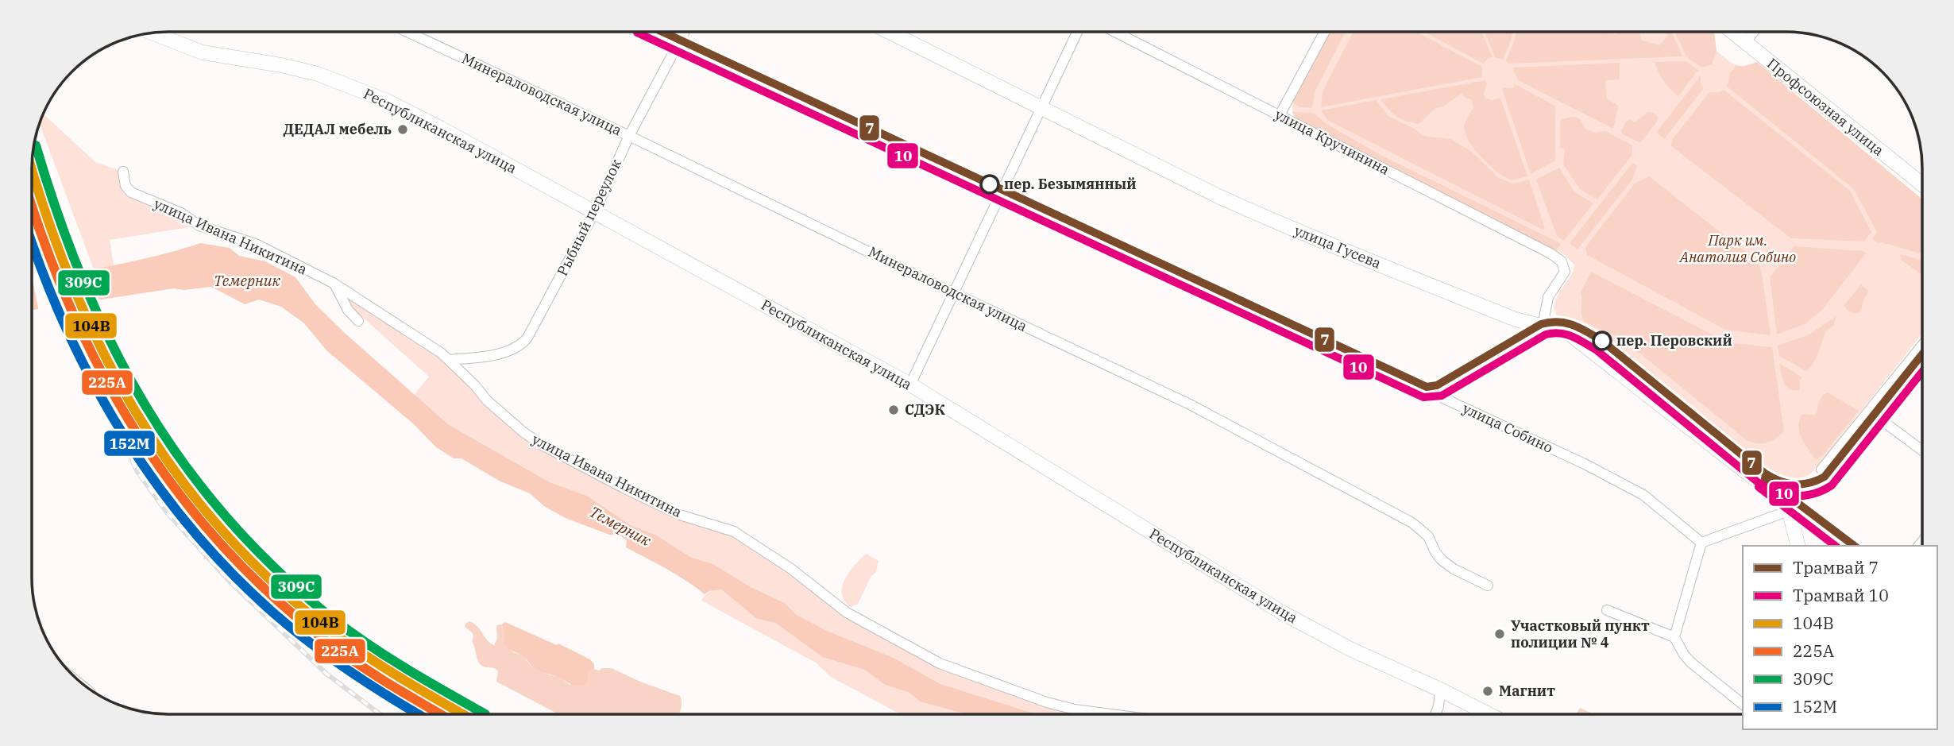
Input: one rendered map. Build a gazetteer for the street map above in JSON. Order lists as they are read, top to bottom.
{
  "streets": {
    "street": [
      "Минераловодская улица",
      "Профсоюзная улица",
      "Республиканская улица",
      "улица Кручинина",
      "Рыбный переулок",
      "улица Ивана Никитина",
      "улица Гусева",
      "улица Собино"
    ]
  },
  "crossings": [
    ["Минераловодская улица", "Рыбный переулок"],
    ["Республиканская улица", "Рыбный переулок"],
    ["улица Кручинина", "улица Гусева"],
    ["Рыбный переулок", "улица Ивана Никитина"],
    ["Рыбный переулок", "улица Собино"]
  ],
  "water": ["Темерник"],
  "parks": ["Парк им. Анатолия Собино"],
  "places": [
    "ДЕДАЛ мебель",
    "пер. Безымянный",
    "пер. Перовский",
    "СДЭК",
    "Участковый пункт полиции № 4",
    "Магнит"
  ],
  "lines": [
    "tram line 7",
    "tram line 10",
    "transit line 309С",
    "transit line 104В",
    "transit line 225А",
    "transit line 152М"
  ],
  "legend": [
    "Трамвай 7",
    "Трамвай 10",
    "104В",
    "225А",
    "309С",
    "152М"
  ]
}
